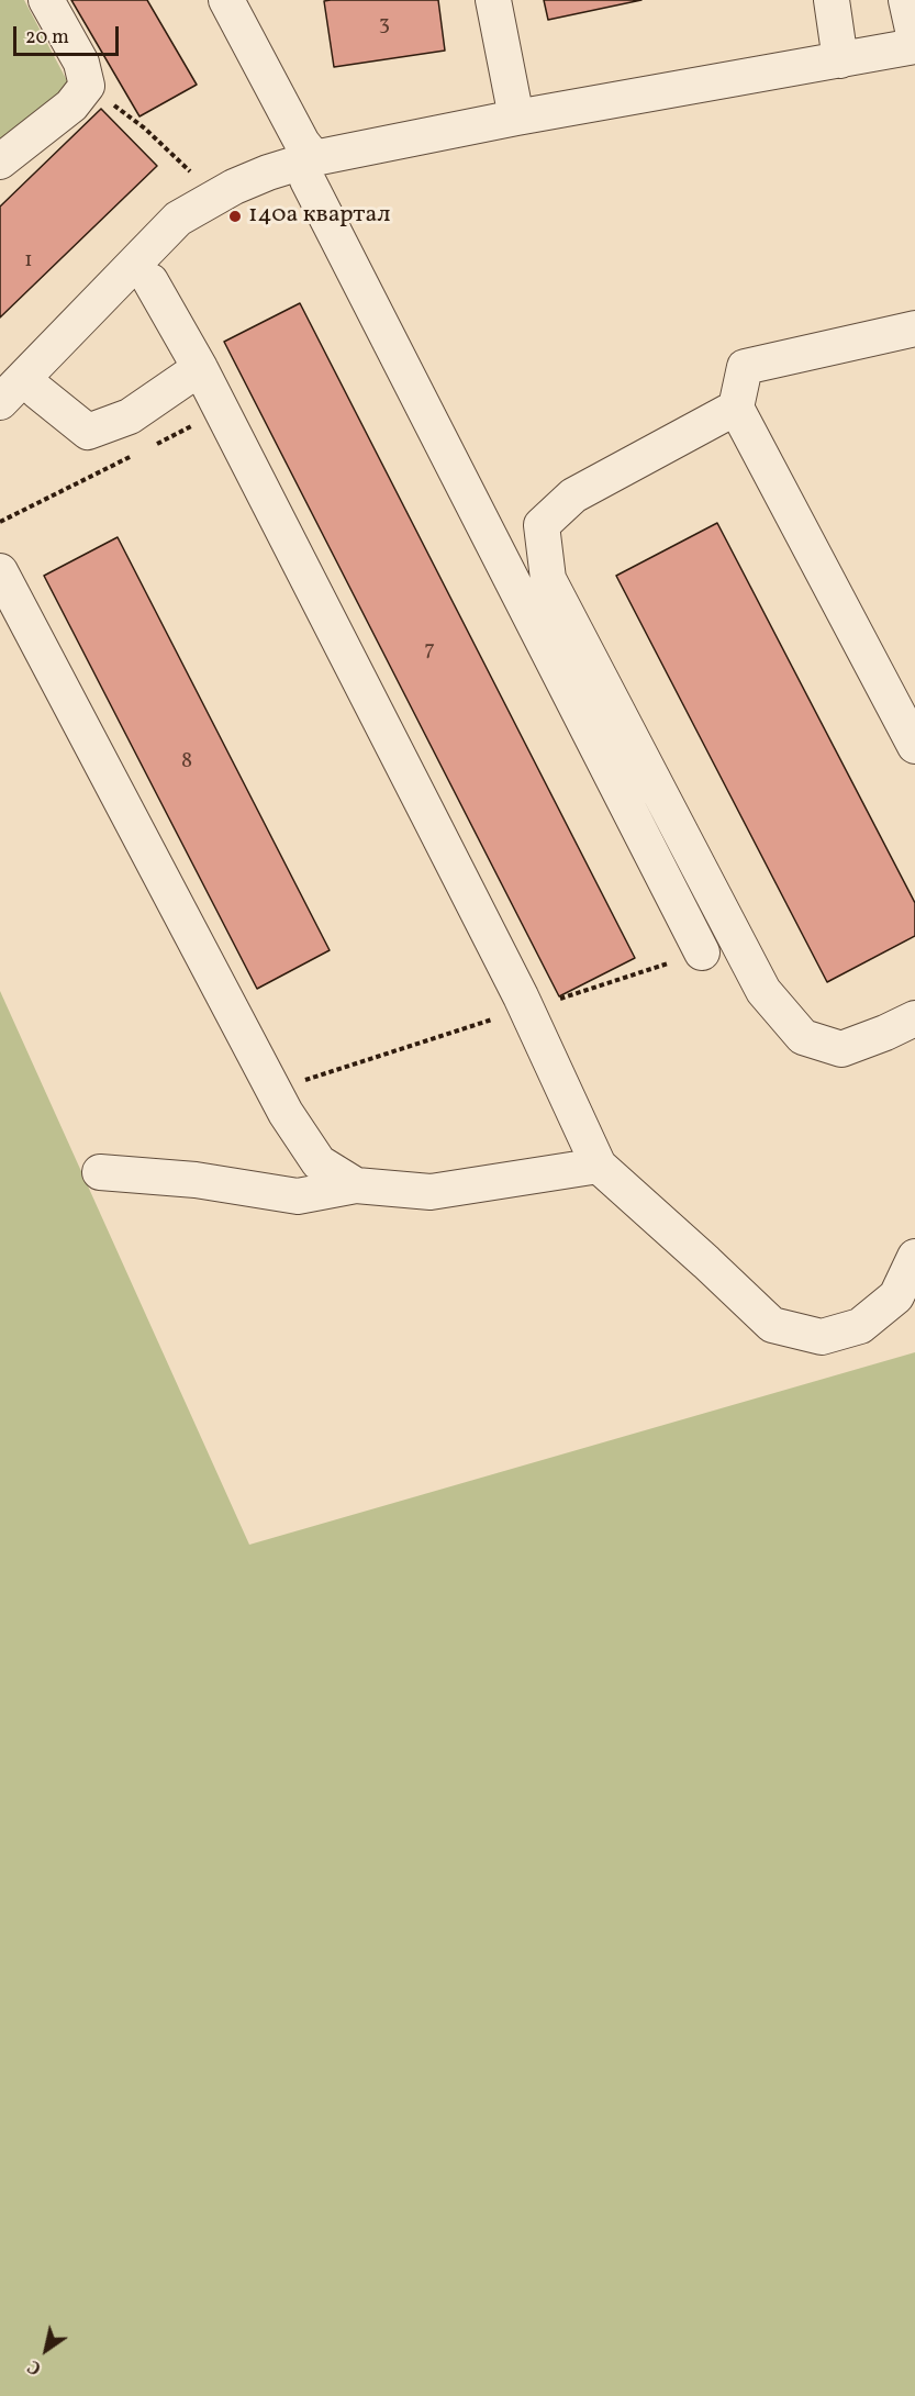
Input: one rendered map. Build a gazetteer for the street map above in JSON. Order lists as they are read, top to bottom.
{
  "places": ["140а квартал"],
  "house_numbers": [
    "3",
    "1",
    "7",
    "8"
  ],
  "scale_bar": "20 m",
  "north": "bottom left"
}
